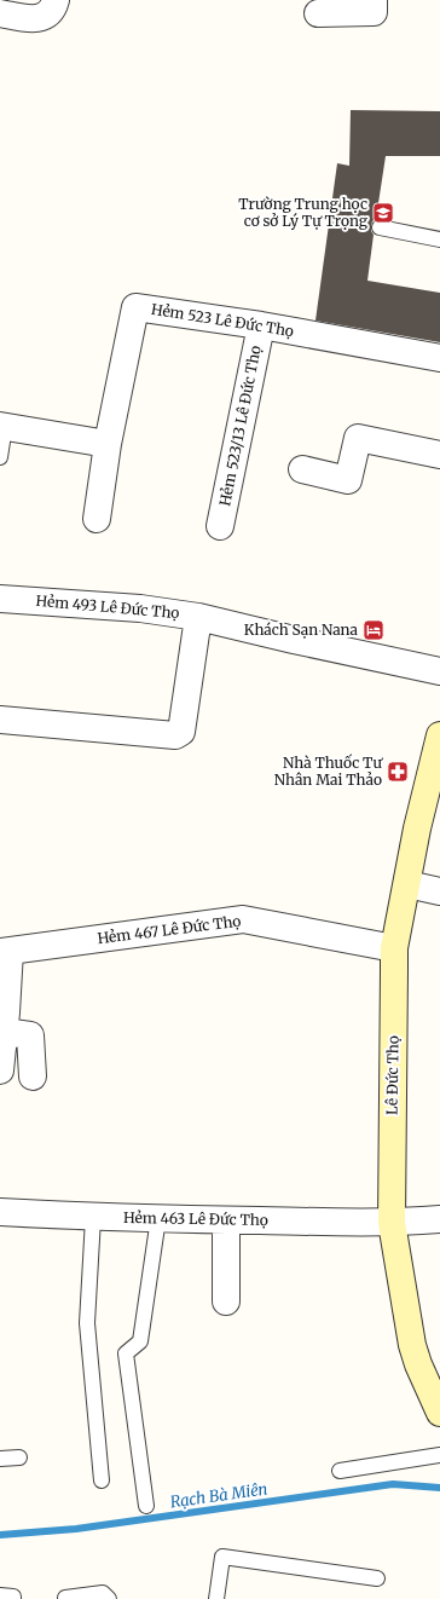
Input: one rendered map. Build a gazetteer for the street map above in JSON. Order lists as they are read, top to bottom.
{
  "streets": {
    "main road": ["Lê Đức Thọ"],
    "street": [
      "Hẻm 523 Lê Đức Thọ",
      "Hẻm 523/13 Lê Đức Thọ",
      "Hẻm 493 Lê Đức Thọ",
      "Hẻm 467 Lê Đức Thọ",
      "Hẻm 463 Lê Đức Thọ"
    ]
  },
  "crossings": [
    ["Hẻm 523 Lê Đức Thọ", "Hẻm 523/13 Lê Đức Thọ"],
    ["Hẻm 467 Lê Đức Thọ", "Lê Đức Thọ"],
    ["Lê Đức Thọ", "Hẻm 463 Lê Đức Thọ"]
  ],
  "water": ["Rạch Bà Miên"],
  "places": {
    "school or university": ["Trường Trung học cơ sở Lý Tự Trọng"],
    "hotel": ["Khách Sạn Nana"],
    "pharmacy": ["Nhà Thuốc Tư Nhân Mai Thảo"]
  }
}
